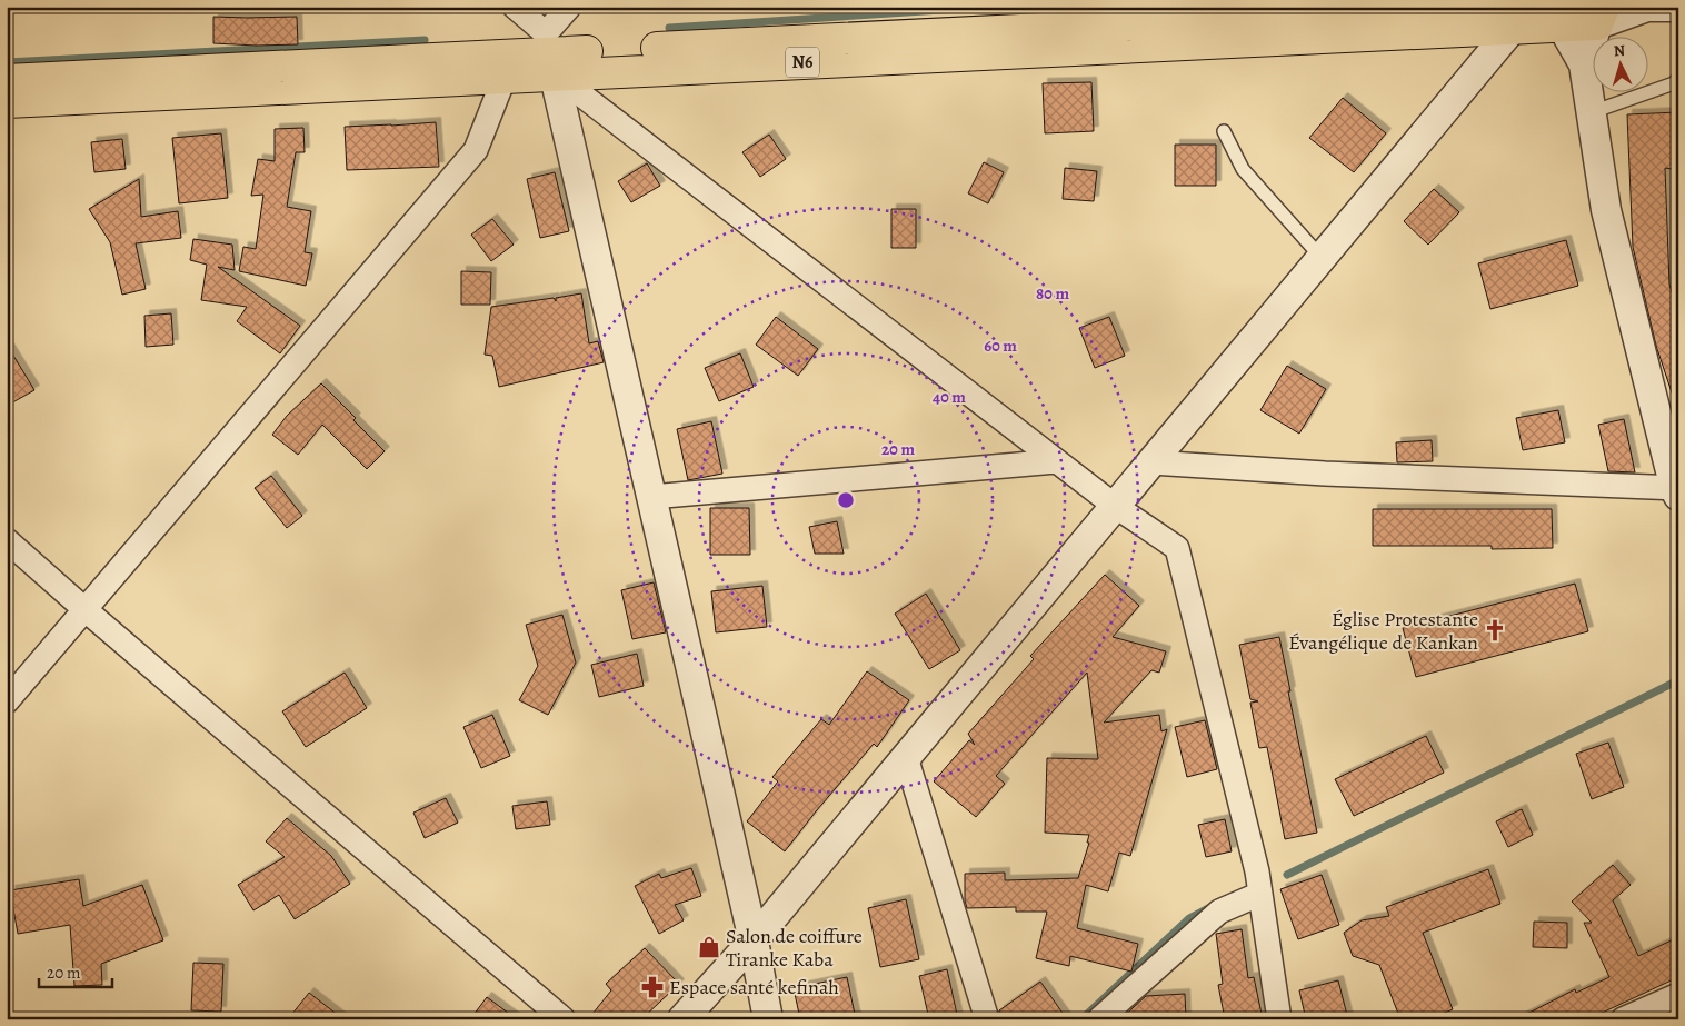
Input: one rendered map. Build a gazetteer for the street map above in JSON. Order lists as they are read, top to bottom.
{
  "streets": {
    "highway": ["N6"]
  },
  "places": {
    "church": ["Église Protestante Évangélique de Kankan"],
    "shop": ["Salon de coiffure Tiranke Kaba"],
    "pharmacy": ["Espace santé kefinah"]
  },
  "scale_bar": "20 m",
  "north": "top",
  "rings": [
    "80 m",
    "60 m",
    "40 m",
    "20 m"
  ]
}
